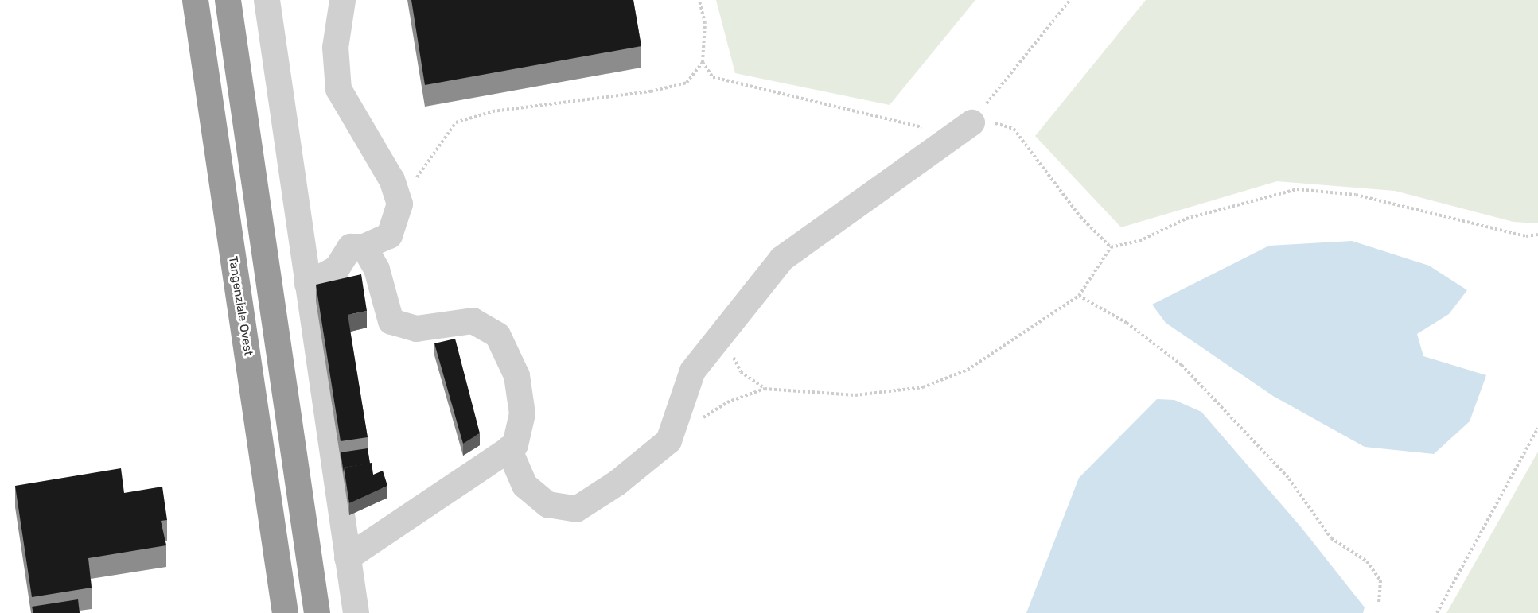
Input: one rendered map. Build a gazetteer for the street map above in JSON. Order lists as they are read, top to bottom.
{
  "streets": {
    "highway": ["Tangenziale Ovest"]
  }
}
